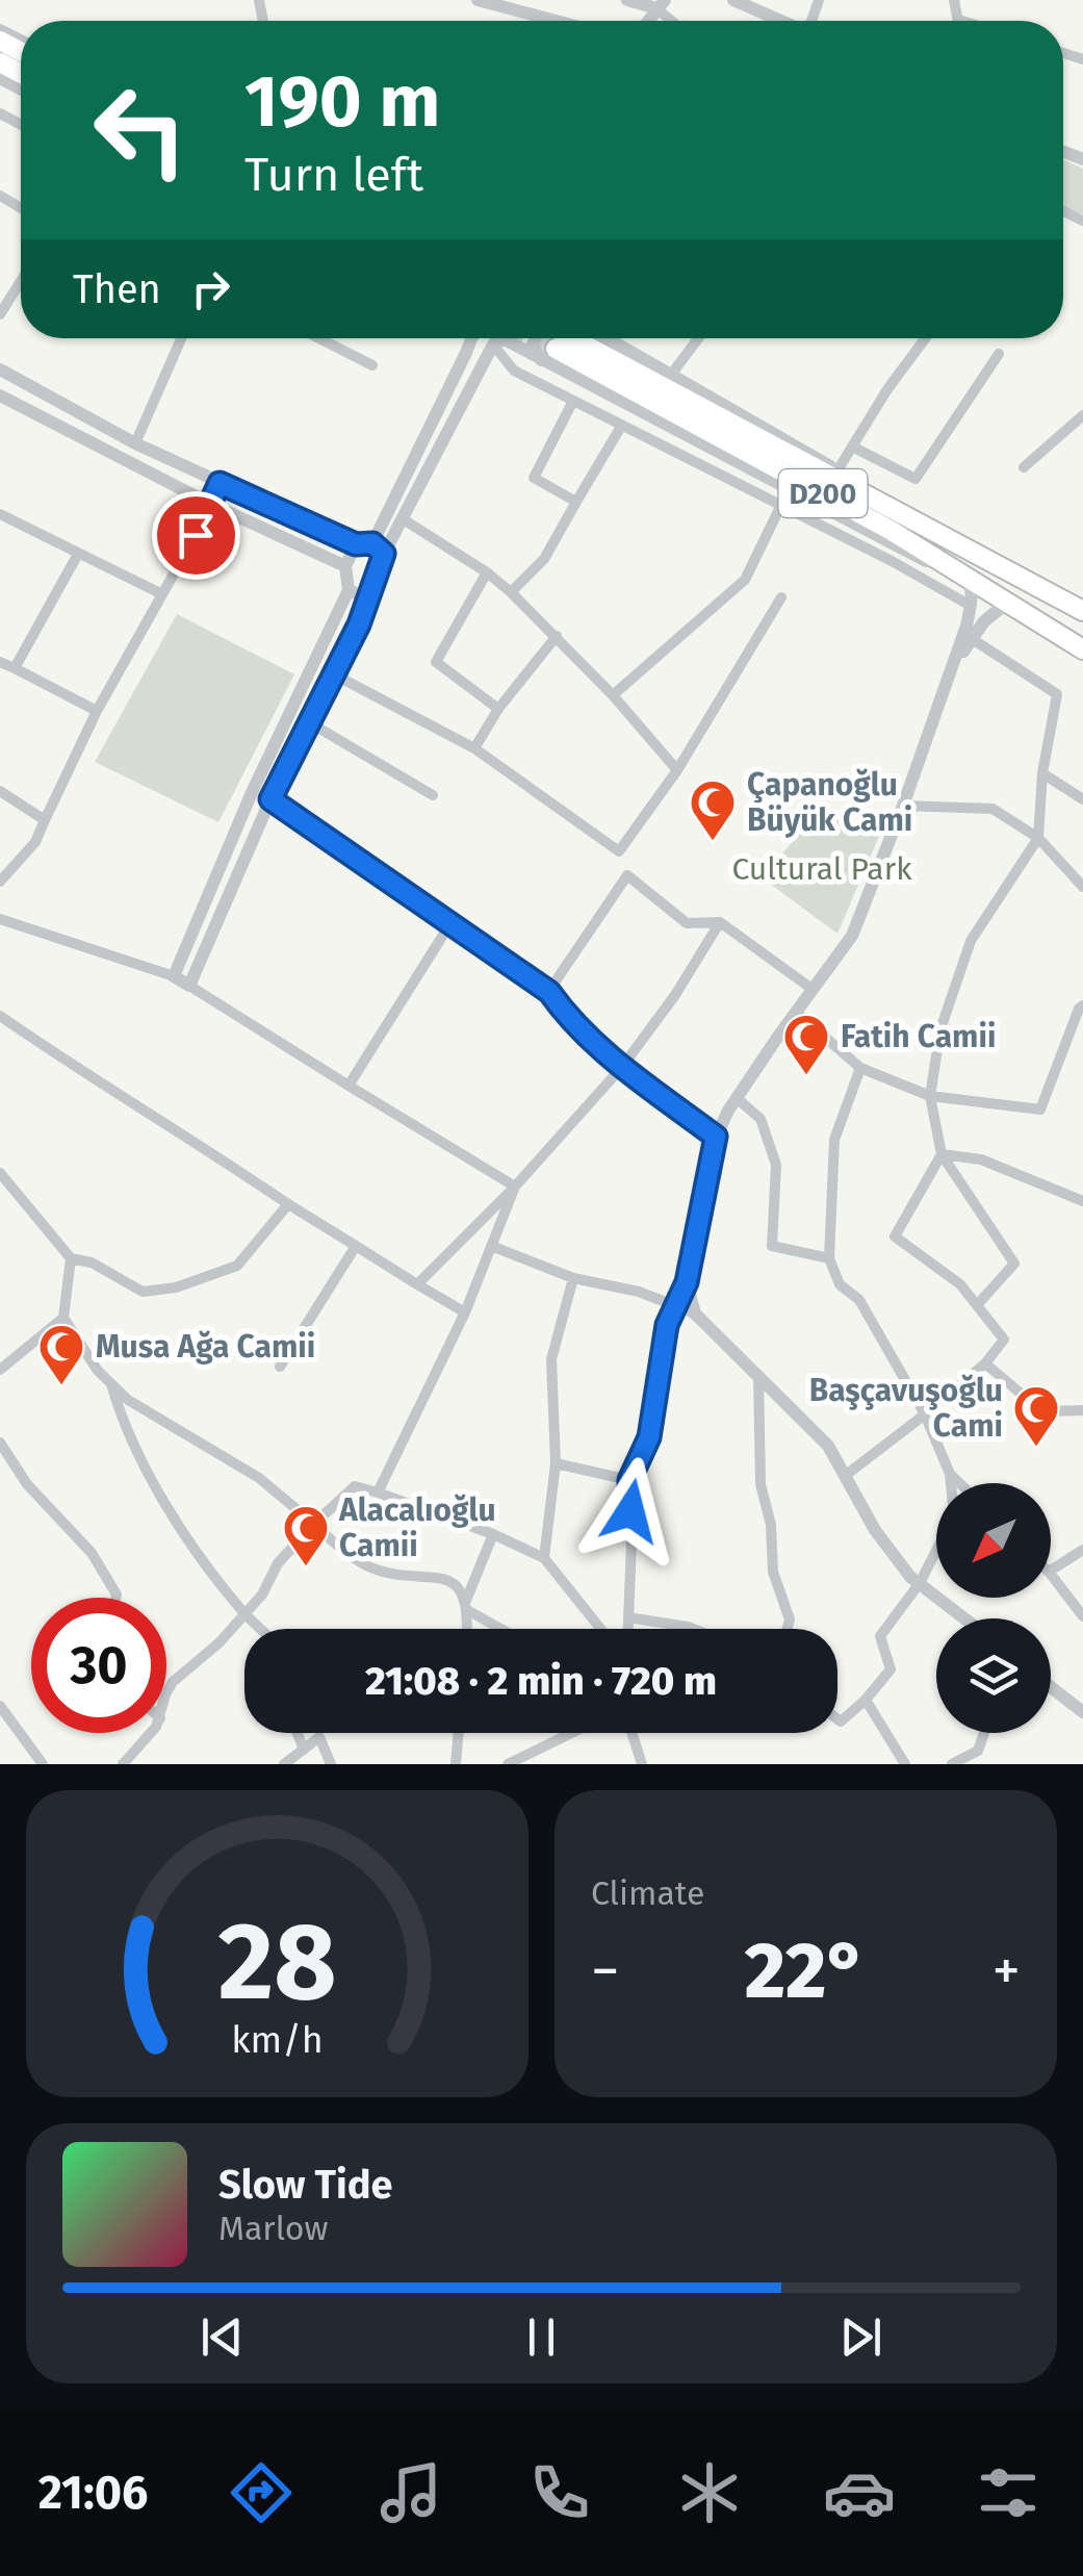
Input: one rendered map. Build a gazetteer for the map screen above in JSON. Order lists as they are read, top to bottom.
{
  "streets": {
    "highway": ["D200"]
  },
  "parks": ["Cultural Park"],
  "places": {
    "mosque": [
      "Çapanoğlu Büyük Cami",
      "Fatih Camii",
      "Musa Ağa Camii",
      "Başçavuşoğlu Cami",
      "Alacalıoğlu Camii"
    ]
  },
  "north": "bottom left",
  "page": {
    "turn": ["190 m", "Turn left"],
    "then": "Then",
    "limit": "30",
    "trip": "21:08 · 2 min · 720 m",
    "tile": "Climate",
    "heat": ["−", "22°", "+"],
    "song": ["Slow Tide", "Marlow"],
    "tabs": "21:06",
    "gauge": ["28", "km/h"]
  }
}
